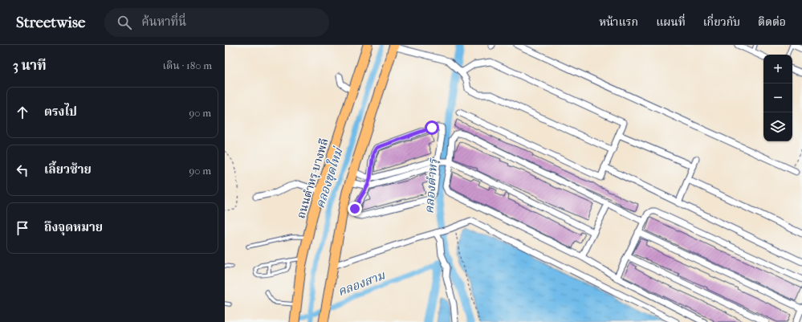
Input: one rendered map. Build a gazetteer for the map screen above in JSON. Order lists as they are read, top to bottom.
{
  "streets": {
    "main road": ["ถนนตำหรุ-บางพลี"]
  },
  "water": ["คลองขุดใหม่", "คลองตำหรุ", "คลองสาม"],
  "page": {
    "header": "Streetwise",
    "search": "ค้นหาที่นี่",
    "nav": [
      "หน้าแรก",
      "แผนที่",
      "เกี่ยวกับ",
      "ติดต่อ"
    ],
    "heading": ["3 นาที", "เดิน · 180 m"],
    "map_buttons": ["+", "−"],
    "list": [
      ["ตรงไป", "90 m"],
      ["เลี้ยวซ้าย", "90 m"],
      "ถึงจุดหมาย"
    ]
  }
}
